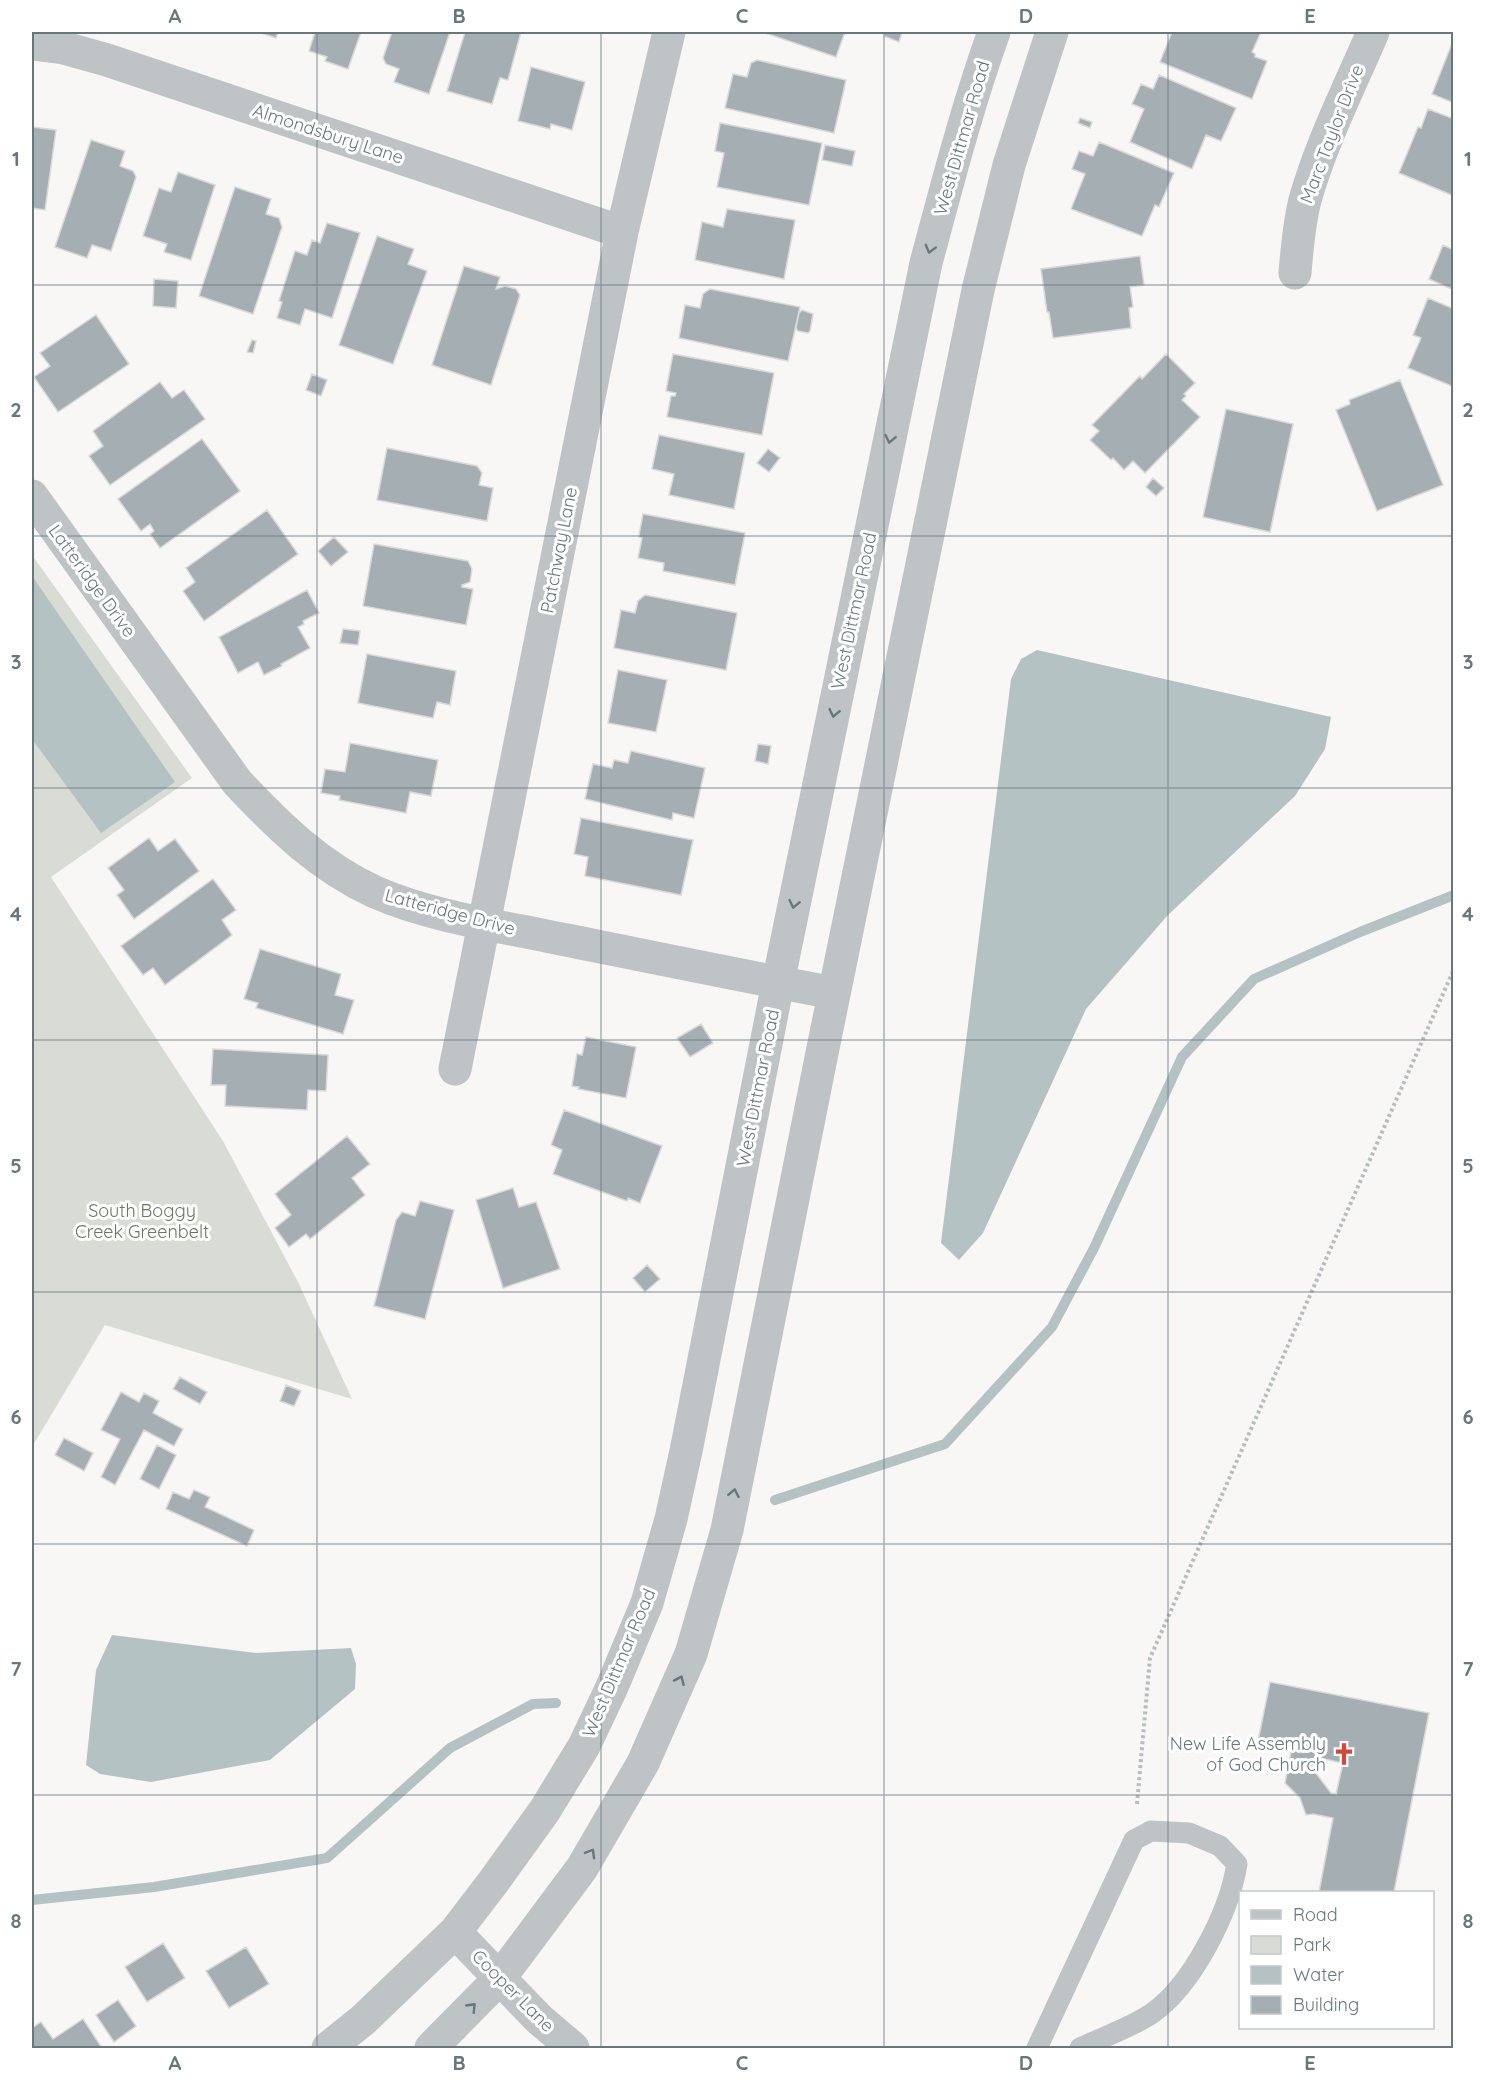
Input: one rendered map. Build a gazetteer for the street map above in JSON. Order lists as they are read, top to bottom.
{
  "streets": {
    "street": [
      "Almondsbury Lane",
      "Marc Taylor Drive",
      "West Dittmar Road",
      "Patchway Lane",
      "Latteridge Drive",
      "Cooper Lane"
    ]
  },
  "crossings": [
    ["Almondsbury Lane", "Patchway Lane"],
    ["West Dittmar Road", "Latteridge Drive"],
    ["West Dittmar Road", "Cooper Lane"],
    ["Patchway Lane", "Latteridge Drive"]
  ],
  "parks": ["South Boggy Creek Greenbelt"],
  "places": {
    "church": ["New Life Assembly of God Church"]
  },
  "legend": [
    "Road",
    "Park",
    "Water",
    "Building"
  ],
  "grid": {
    "columns": [
      "A",
      "B",
      "C",
      "D",
      "E"
    ],
    "rows": [
      "1",
      "2",
      "3",
      "4",
      "5",
      "6",
      "7",
      "8"
    ]
  }
}
